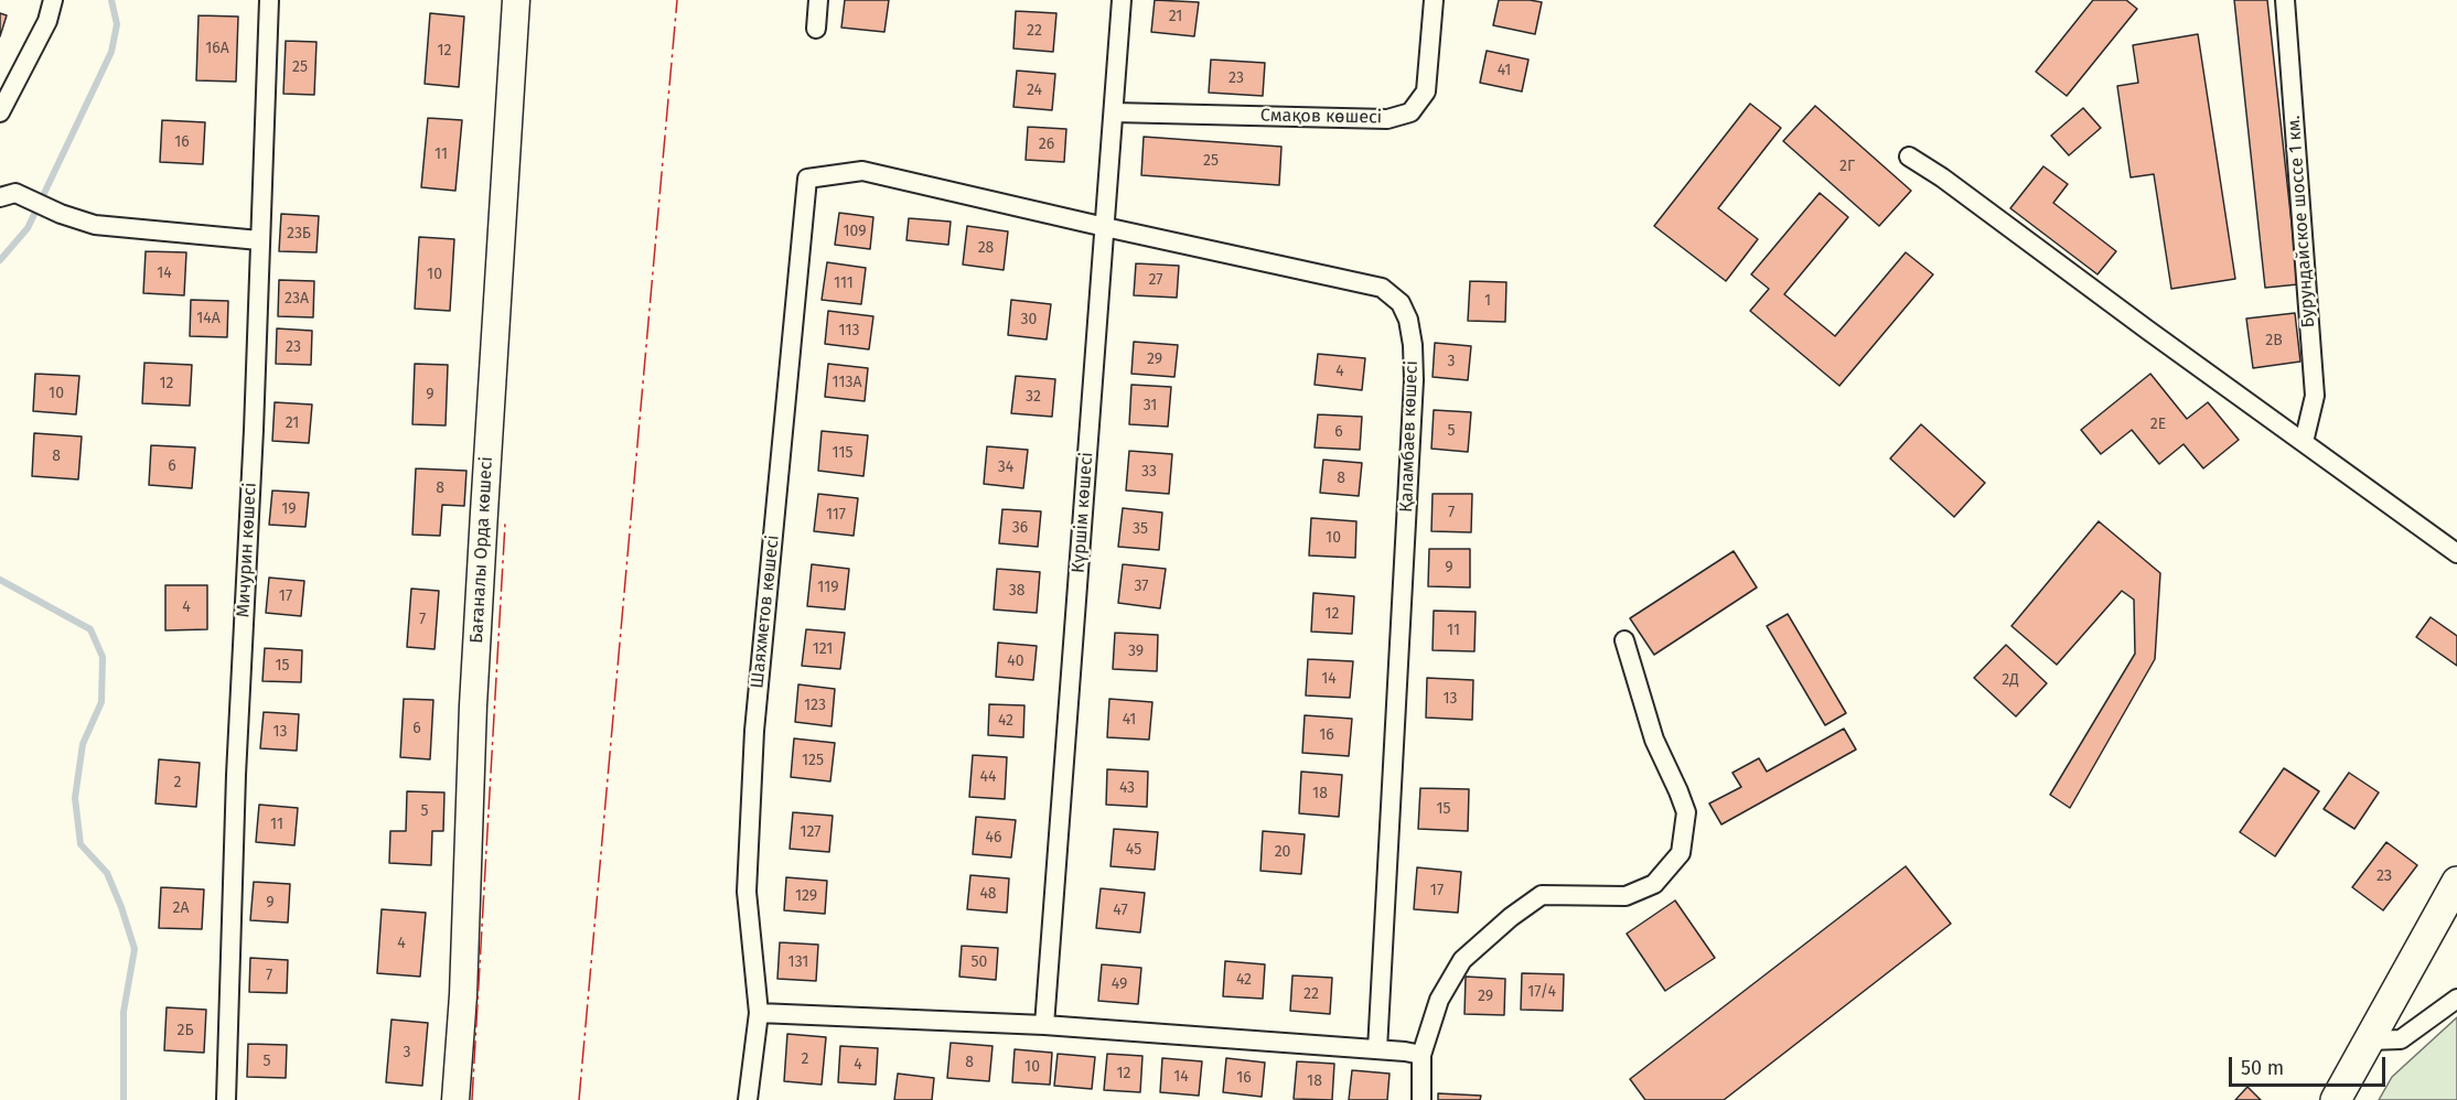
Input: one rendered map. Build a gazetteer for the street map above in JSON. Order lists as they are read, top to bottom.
{
  "streets": {
    "street": [
      "Смақов көшесі",
      "Бурундайское шоссе 1 км.",
      "Қаламбаев көшесі",
      "Күршім көшесі",
      "Мичурин көшесі",
      "Бағаналы Орда көшесі",
      "Шаяхметов көшесі"
    ]
  },
  "crossings": [
    ["Смақов көшесі", "Күршім көшесі"],
    ["Қаламбаев көшесі", "Күршім көшесі"],
    ["Қаламбаев көшесі", "Шаяхметов көшесі"]
  ],
  "house_numbers": [
    "21",
    "22",
    "16А",
    "12",
    "25",
    "41",
    "23",
    "24",
    "16",
    "26",
    "11",
    "25",
    "2Г",
    "109",
    "23Б",
    "28",
    "14",
    "10",
    "27",
    "111",
    "23А",
    "1",
    "14А",
    "30",
    "113",
    "2В",
    "23",
    "29",
    "3",
    "4",
    "113А",
    "12",
    "10",
    "9",
    "32",
    "31",
    "21",
    "2Е",
    "5",
    "6",
    "115",
    "8",
    "6",
    "34",
    "33",
    "8",
    "8",
    "19",
    "7",
    "117",
    "36",
    "35",
    "10",
    "9",
    "37",
    "119",
    "38",
    "17",
    "4",
    "12",
    "7",
    "11",
    "121",
    "39",
    "40",
    "15",
    "14",
    "2Д",
    "13",
    "123",
    "41",
    "42",
    "6",
    "13",
    "16",
    "125",
    "44",
    "2",
    "43",
    "18",
    "15",
    "5",
    "11",
    "127",
    "46",
    "45",
    "20",
    "2З",
    "17",
    "48",
    "129",
    "9",
    "2А",
    "47",
    "4",
    "131",
    "50",
    "7",
    "42",
    "49",
    "17/4",
    "22",
    "29",
    "2Б",
    "3",
    "2",
    "5",
    "8",
    "4",
    "10",
    "12",
    "14",
    "16",
    "18"
  ],
  "scale_bar": "50 m"
}
